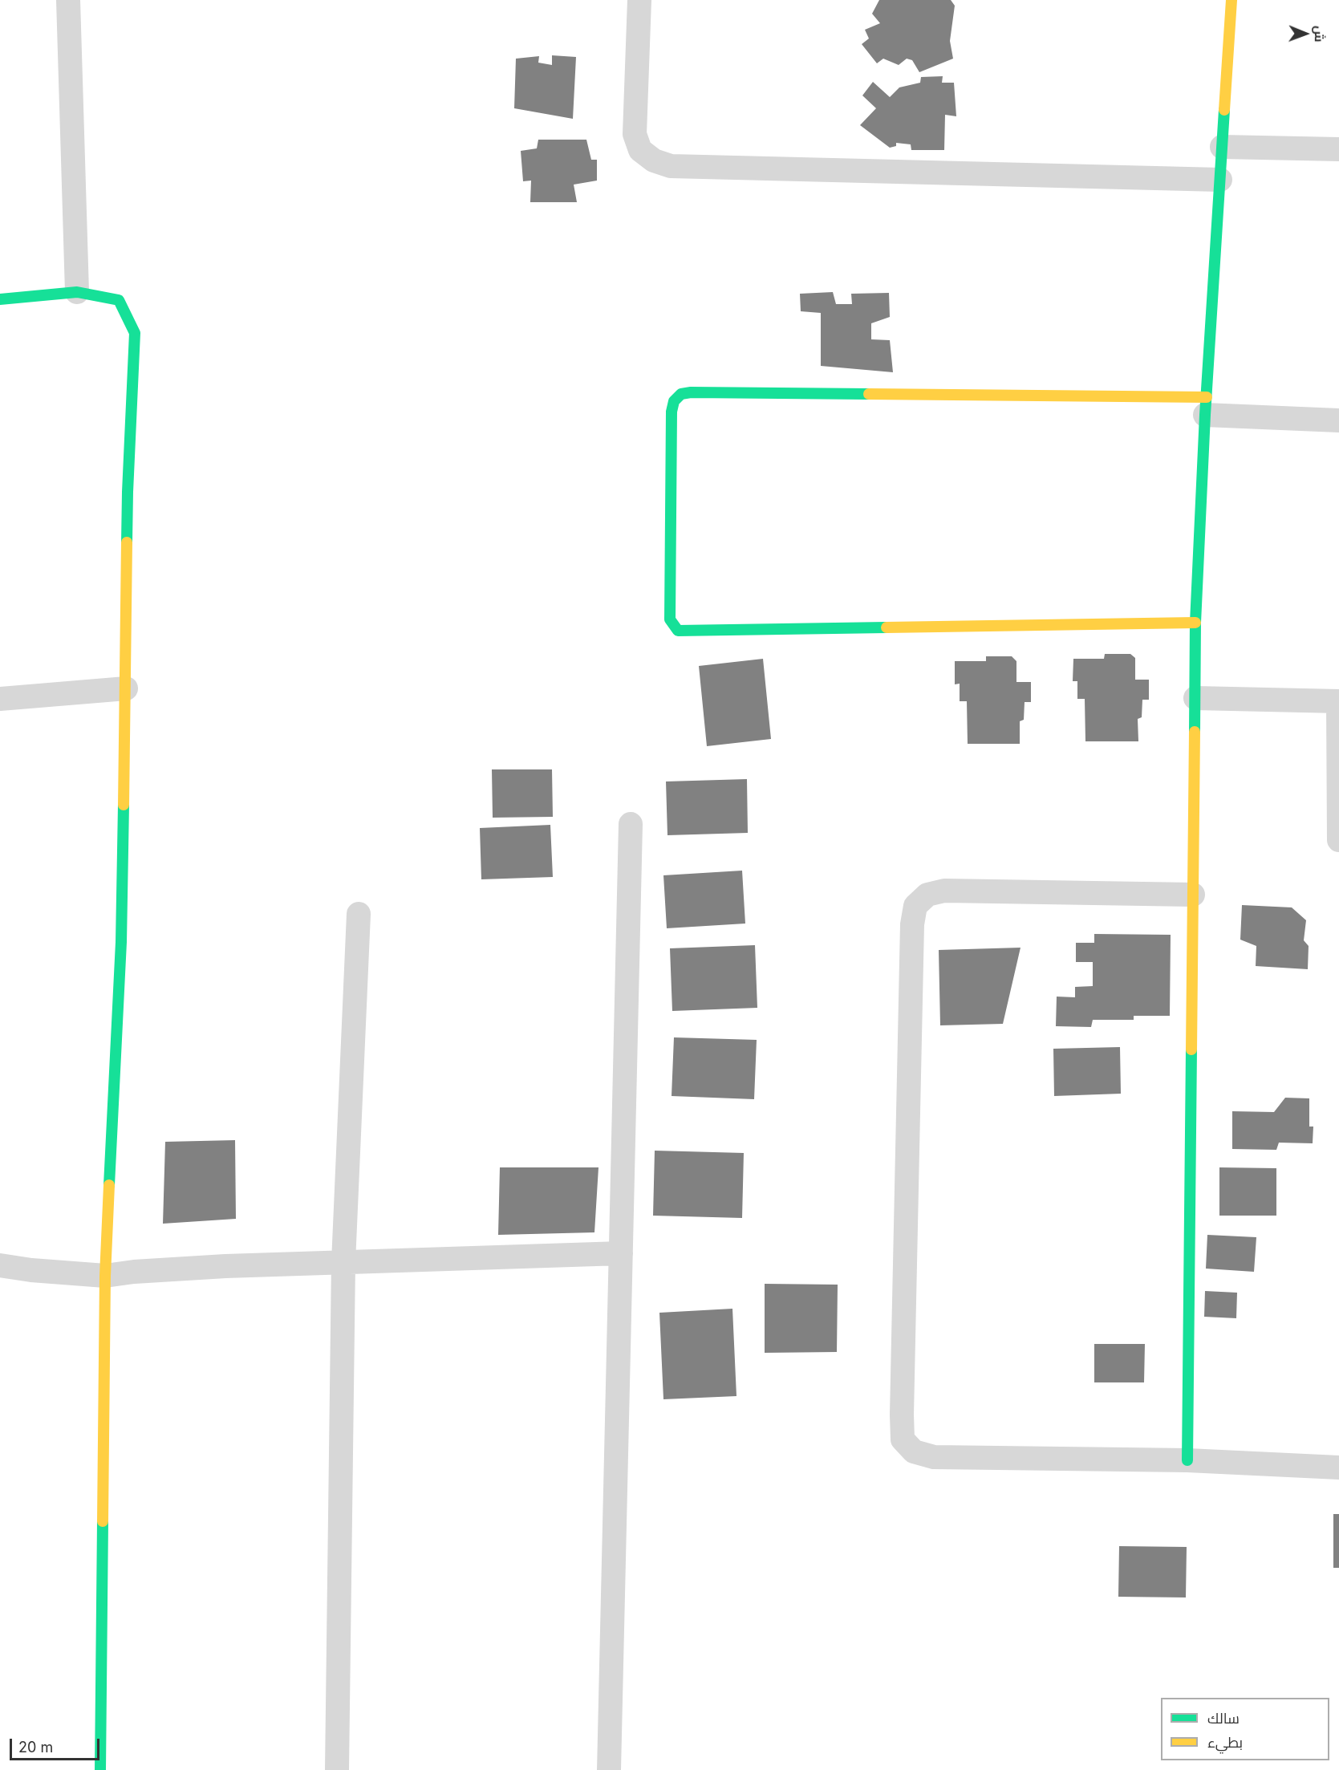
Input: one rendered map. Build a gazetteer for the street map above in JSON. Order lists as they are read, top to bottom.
{
  "legend": ["سالك", "بطيء"],
  "scale_bar": "20 m",
  "north": "right"
}
